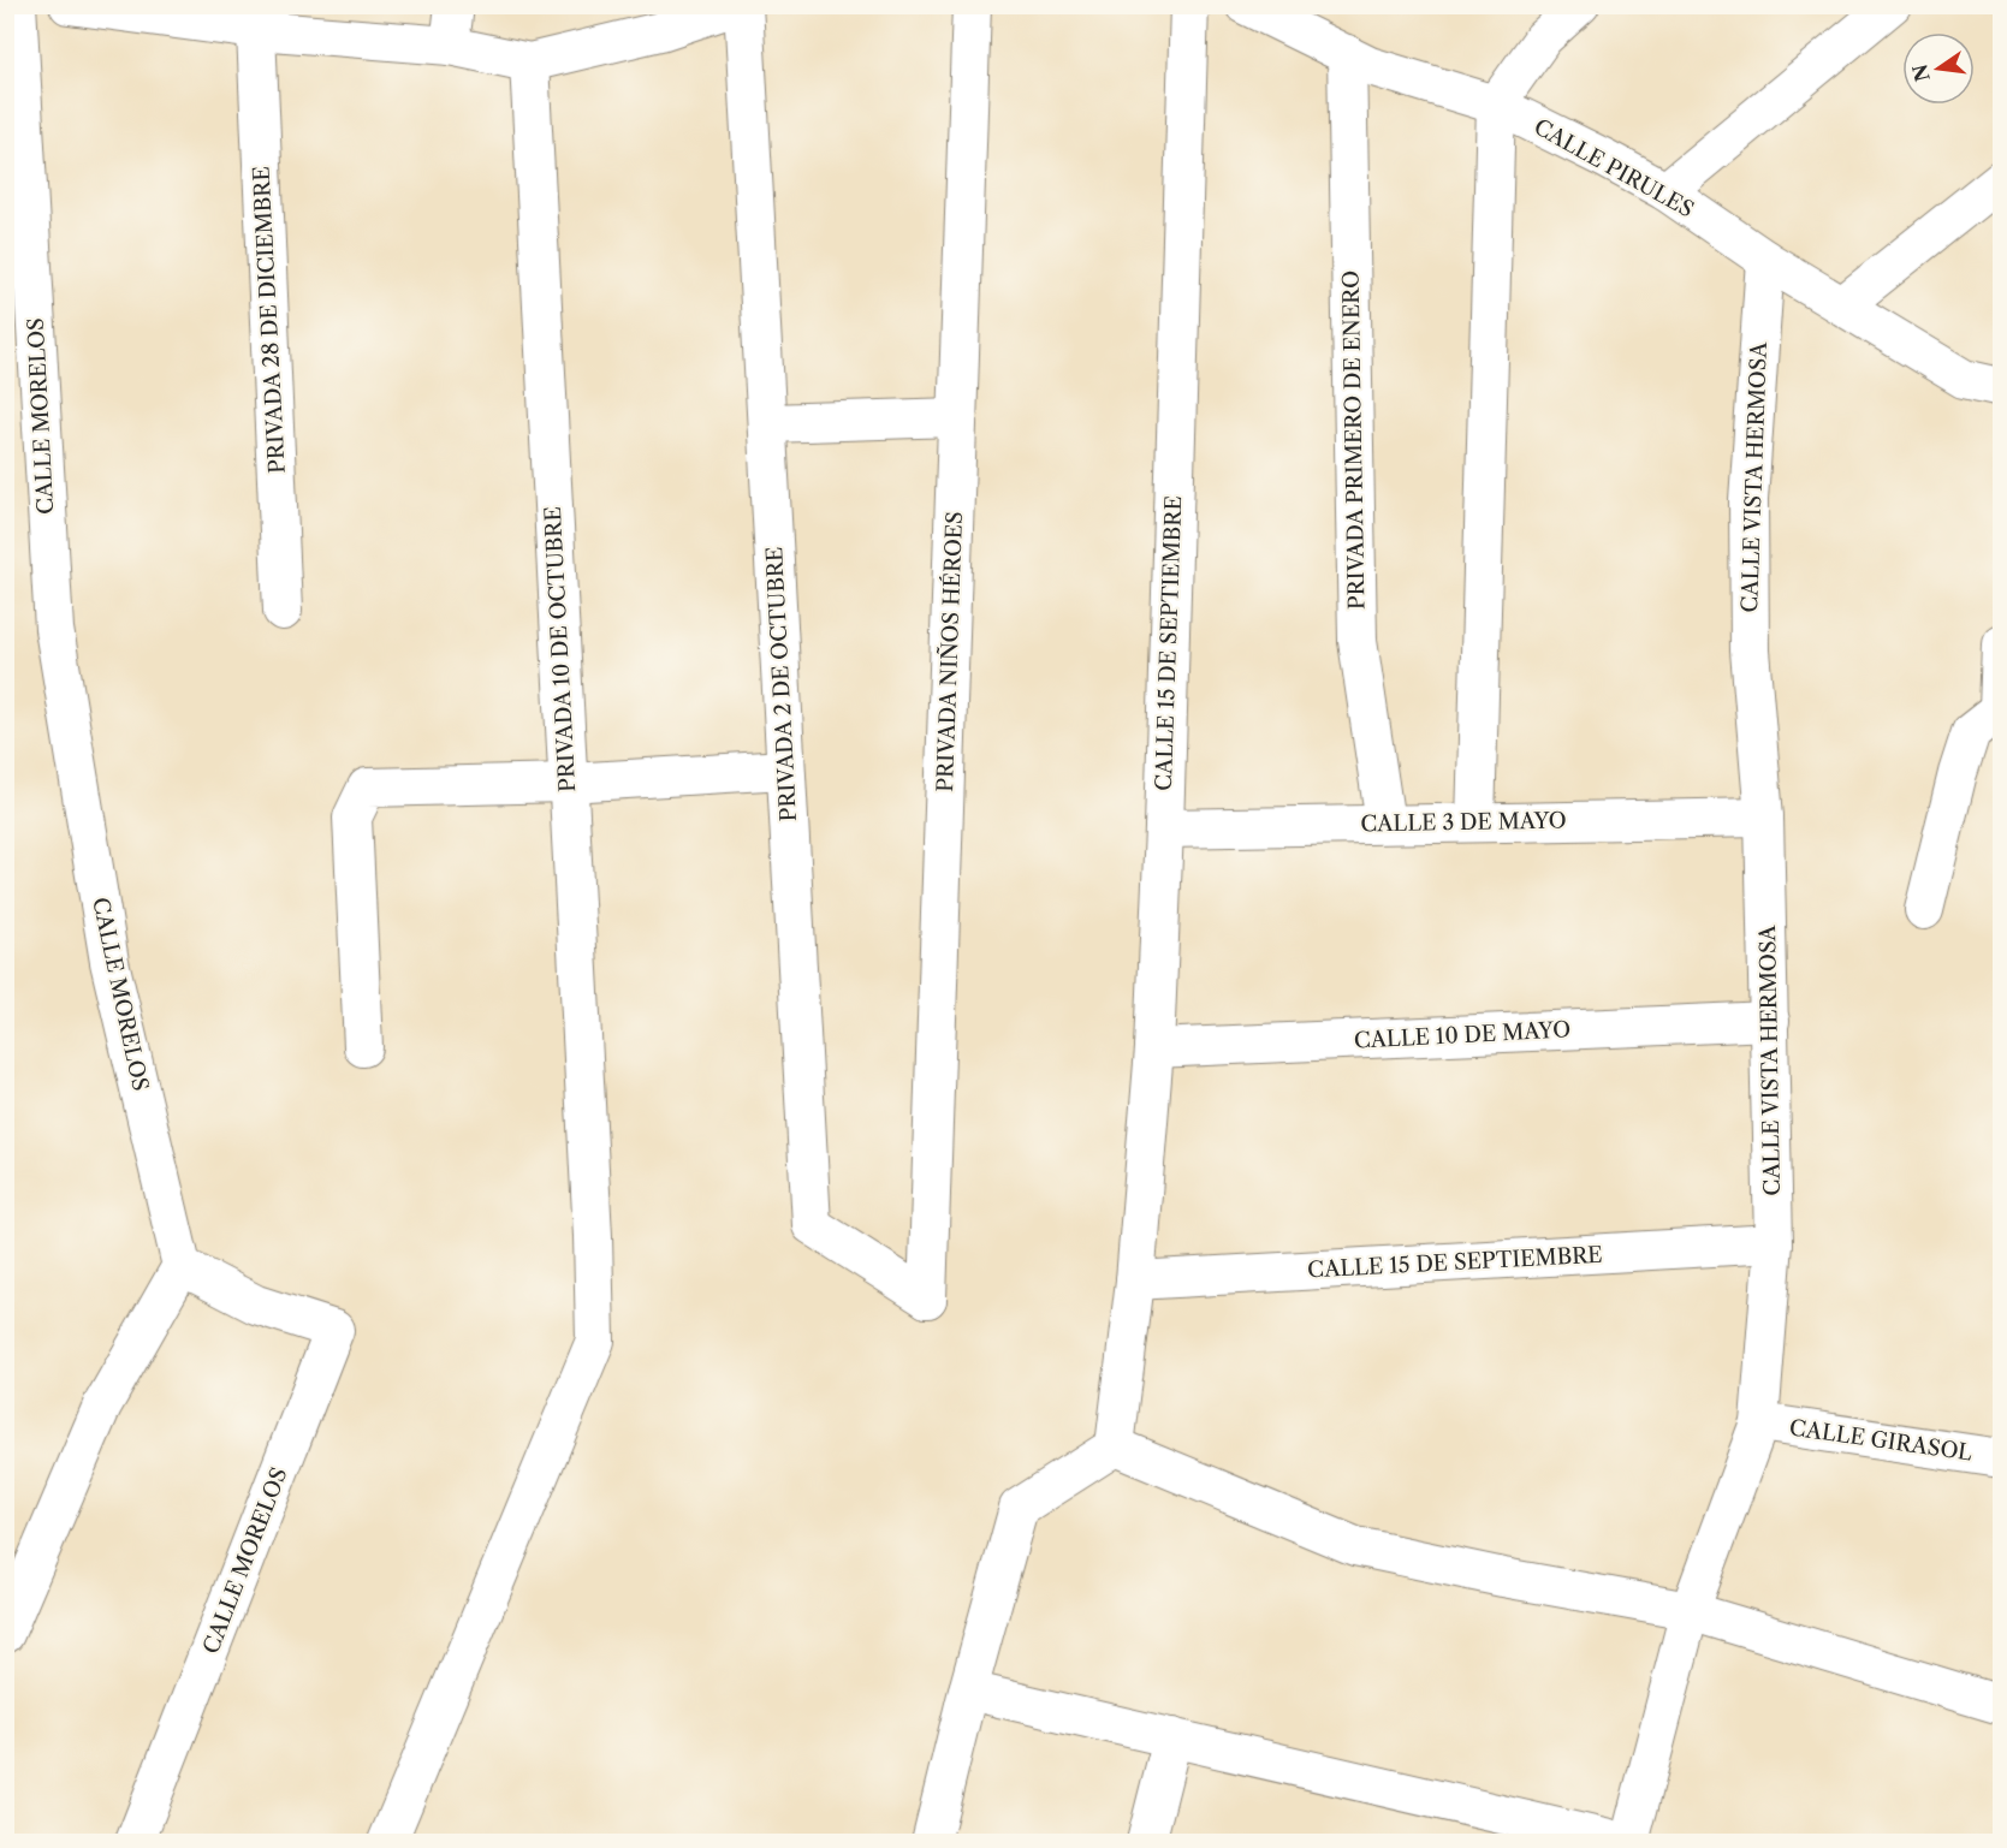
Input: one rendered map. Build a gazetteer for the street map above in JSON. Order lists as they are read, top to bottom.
{
  "streets": {
    "street": [
      "CALLE PIRULES",
      "PRIVADA 28 DE DICIEMBRE",
      "CALLE MORELOS",
      "PRIVADA PRIMERO DE ENERO",
      "CALLE VISTA HERMOSA",
      "CALLE 15 DE SEPTIEMBRE",
      "PRIVADA 10 DE OCTUBRE",
      "PRIVADA NIÑOS HÉROES",
      "PRIVADA 2 DE OCTUBRE",
      "CALLE 3 DE MAYO",
      "CALLE 10 DE MAYO",
      "CALLE GIRASOL"
    ]
  },
  "crossings": [
    ["CALLE PIRULES", "PRIVADA PRIMERO DE ENERO"],
    ["CALLE PIRULES", "CALLE VISTA HERMOSA"],
    ["PRIVADA PRIMERO DE ENERO", "CALLE 3 DE MAYO"],
    ["CALLE VISTA HERMOSA", "CALLE 15 DE SEPTIEMBRE"],
    ["CALLE VISTA HERMOSA", "CALLE 3 DE MAYO"],
    ["CALLE VISTA HERMOSA", "CALLE 10 DE MAYO"],
    ["CALLE VISTA HERMOSA", "CALLE GIRASOL"],
    ["CALLE 15 DE SEPTIEMBRE", "CALLE 3 DE MAYO"],
    ["CALLE 15 DE SEPTIEMBRE", "CALLE 10 DE MAYO"],
    ["PRIVADA NIÑOS HÉROES", "PRIVADA 2 DE OCTUBRE"]
  ],
  "north": "left"
}
